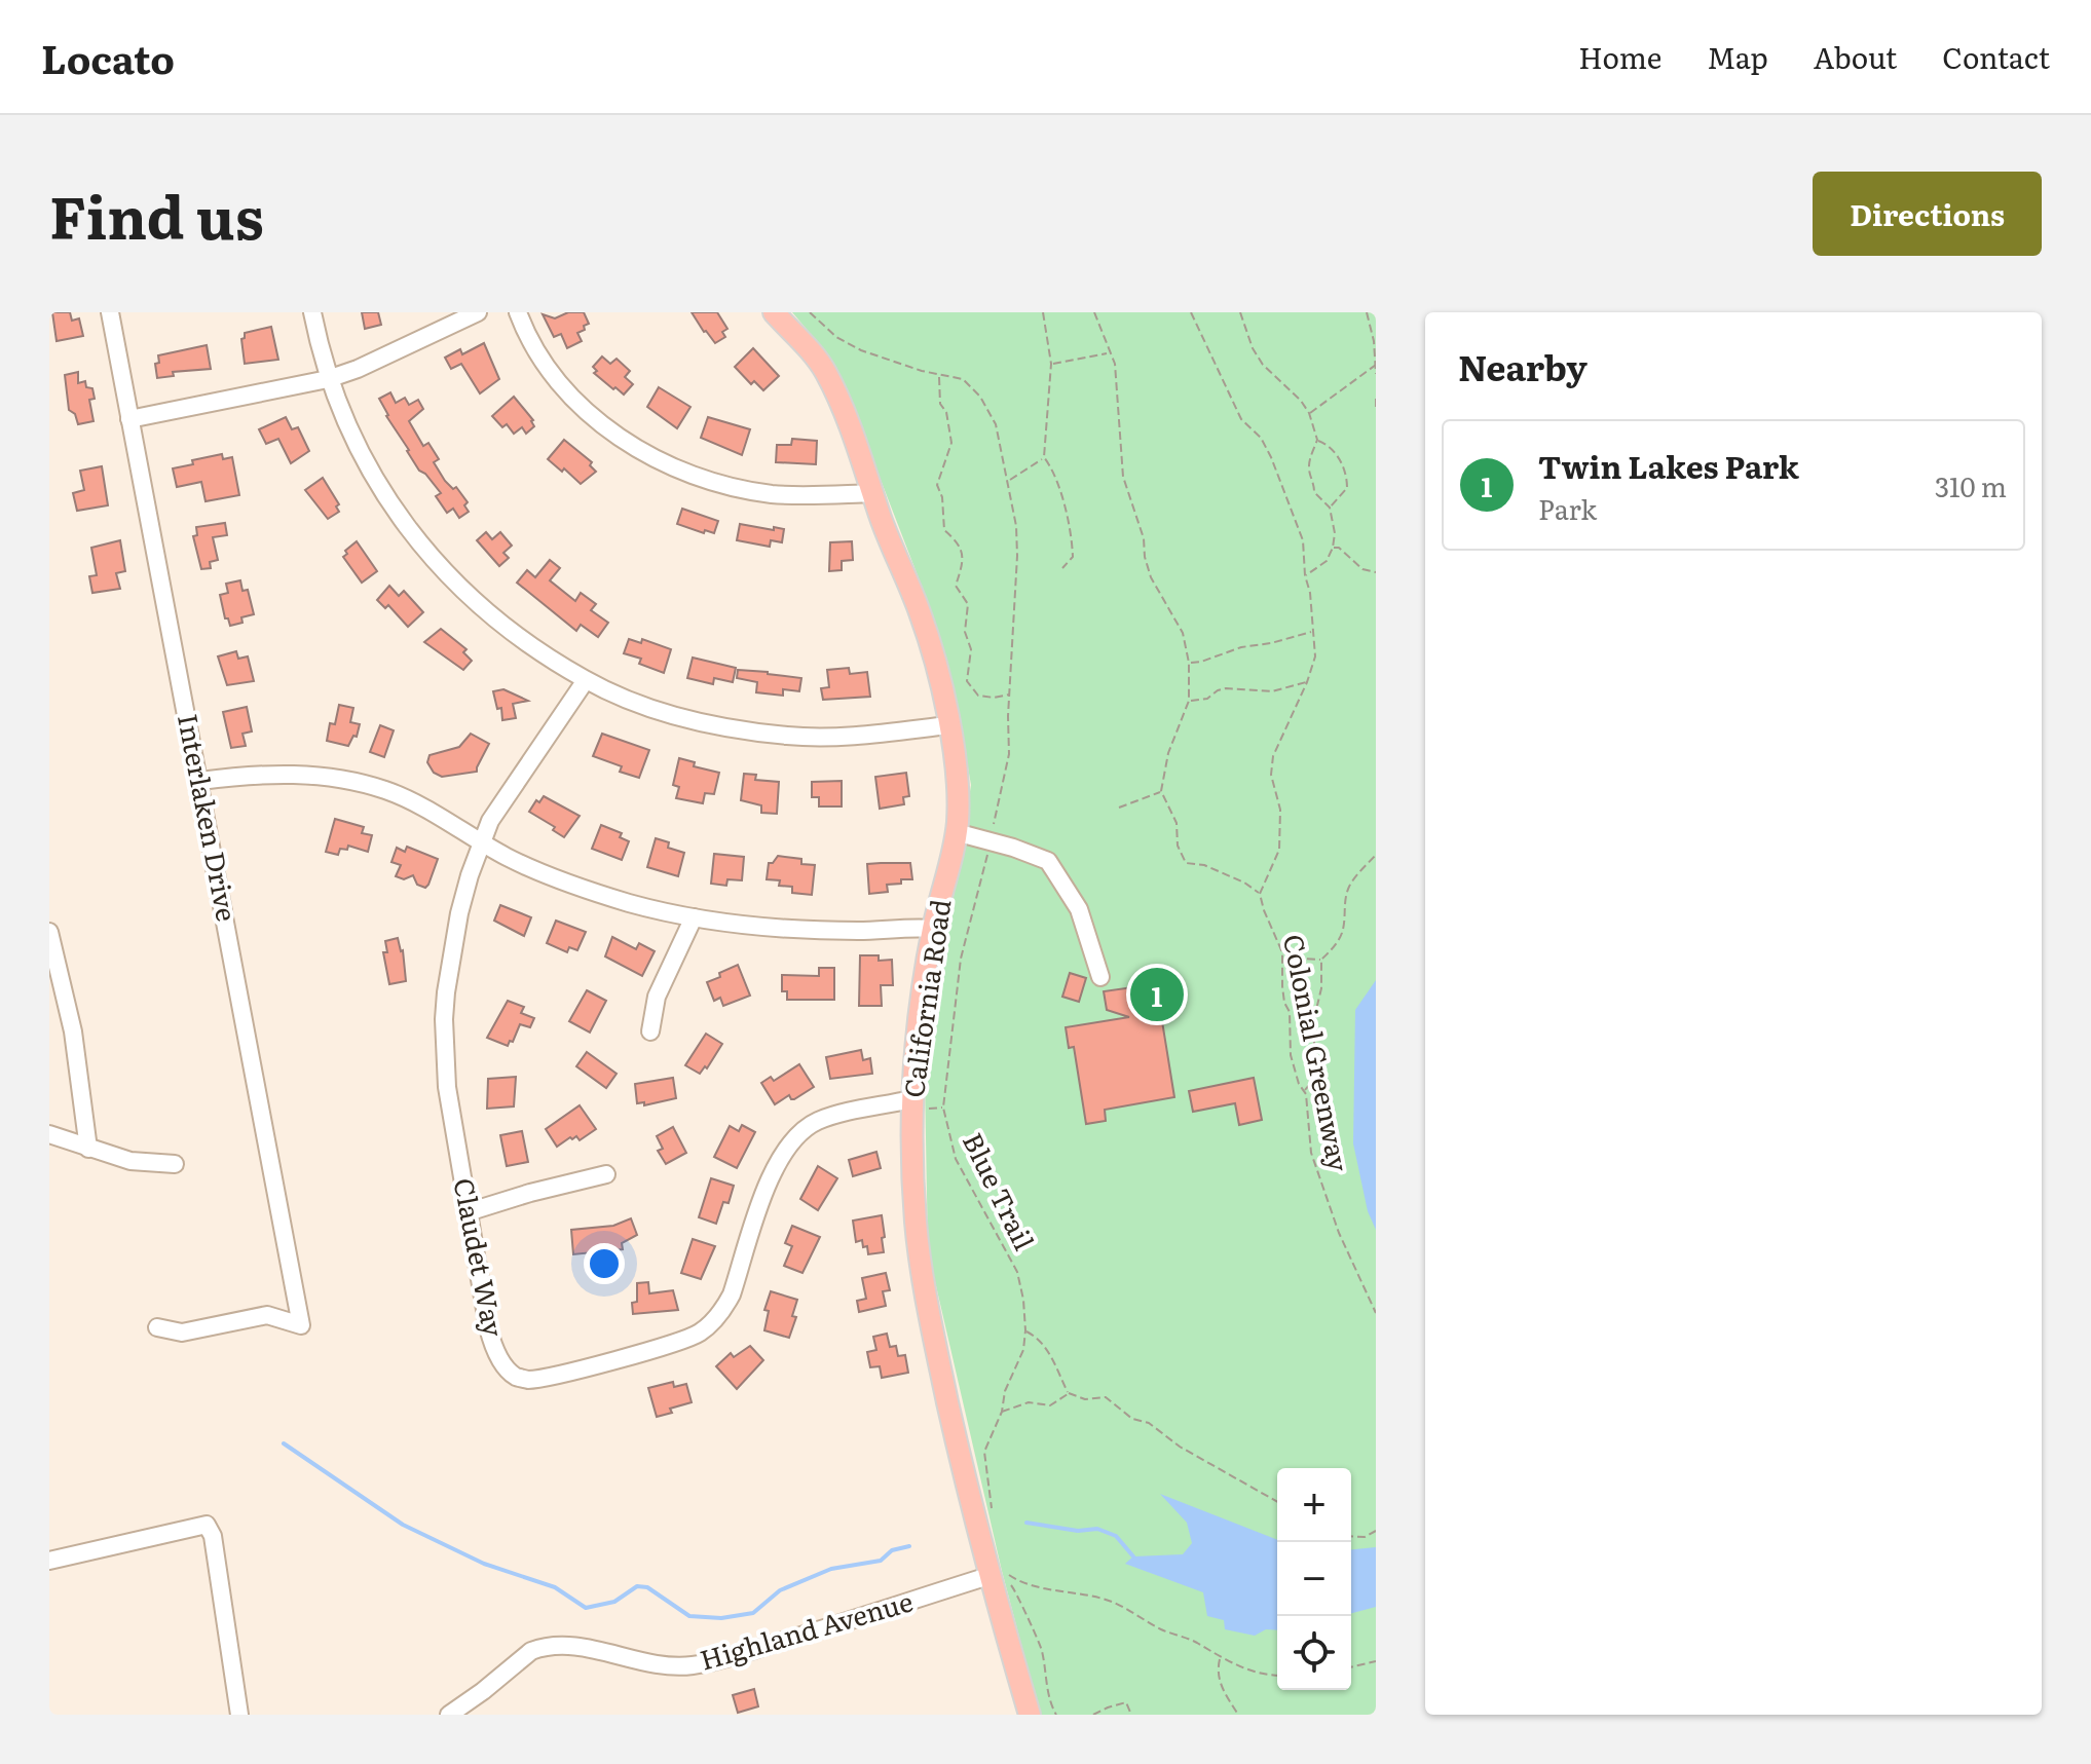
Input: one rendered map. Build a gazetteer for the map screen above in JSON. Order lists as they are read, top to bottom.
{
  "streets": {
    "main road": ["California Road"],
    "street": ["Interlaken Drive", "Claudet Way", "Highland Avenue"],
    "path": ["Colonial Greenway", "Blue Trail"]
  },
  "crossings": [
    ["California Road", "Claudet Way"],
    ["California Road", "Highland Avenue"]
  ],
  "page": {
    "header": "Locato",
    "nav": [
      "Home",
      "Map",
      "About",
      "Contact"
    ],
    "title": "Find us",
    "buttons": "Directions",
    "heading": "Nearby",
    "list": [
      {
        "mark": "1",
        "name": "Twin Lakes Park",
        "note": "Park",
        "value": "310 m"
      }
    ],
    "pins": "1",
    "map_buttons": ["+", "−"]
  }
}
